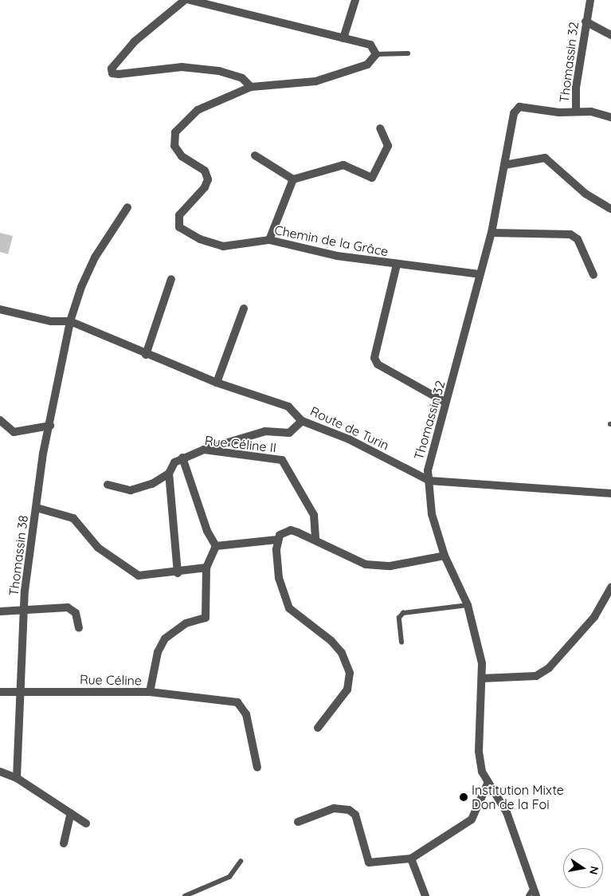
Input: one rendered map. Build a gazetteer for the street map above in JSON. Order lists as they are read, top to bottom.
{
  "streets": {
    "street": [
      "Thomassin 32",
      "Chemin de la Grâce",
      "Route de Turin",
      "Rue Céline II",
      "Thomassin 38",
      "Rue Céline"
    ]
  },
  "crossings": [
    ["Thomassin 32", "Chemin de la Grâce"],
    ["Thomassin 32", "Route de Turin"],
    ["Route de Turin", "Thomassin 38"],
    ["Thomassin 38", "Rue Céline"]
  ],
  "places": ["Institution Mixte Don de la Foi"],
  "north": "right"
}
